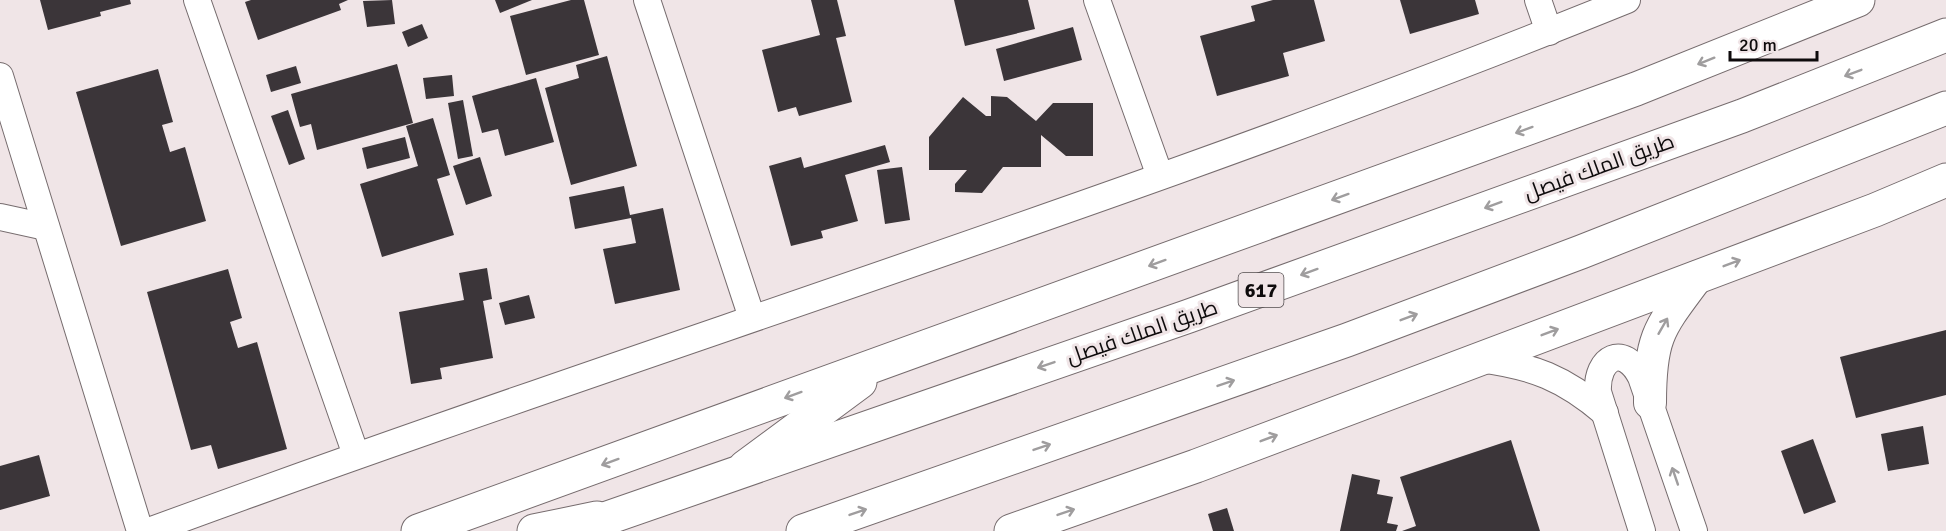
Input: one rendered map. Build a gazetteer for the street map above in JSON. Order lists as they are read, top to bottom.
{
  "streets": {
    "main road": ["طريق الملك فيصل", "617"]
  },
  "scale_bar": "20 m"
}
